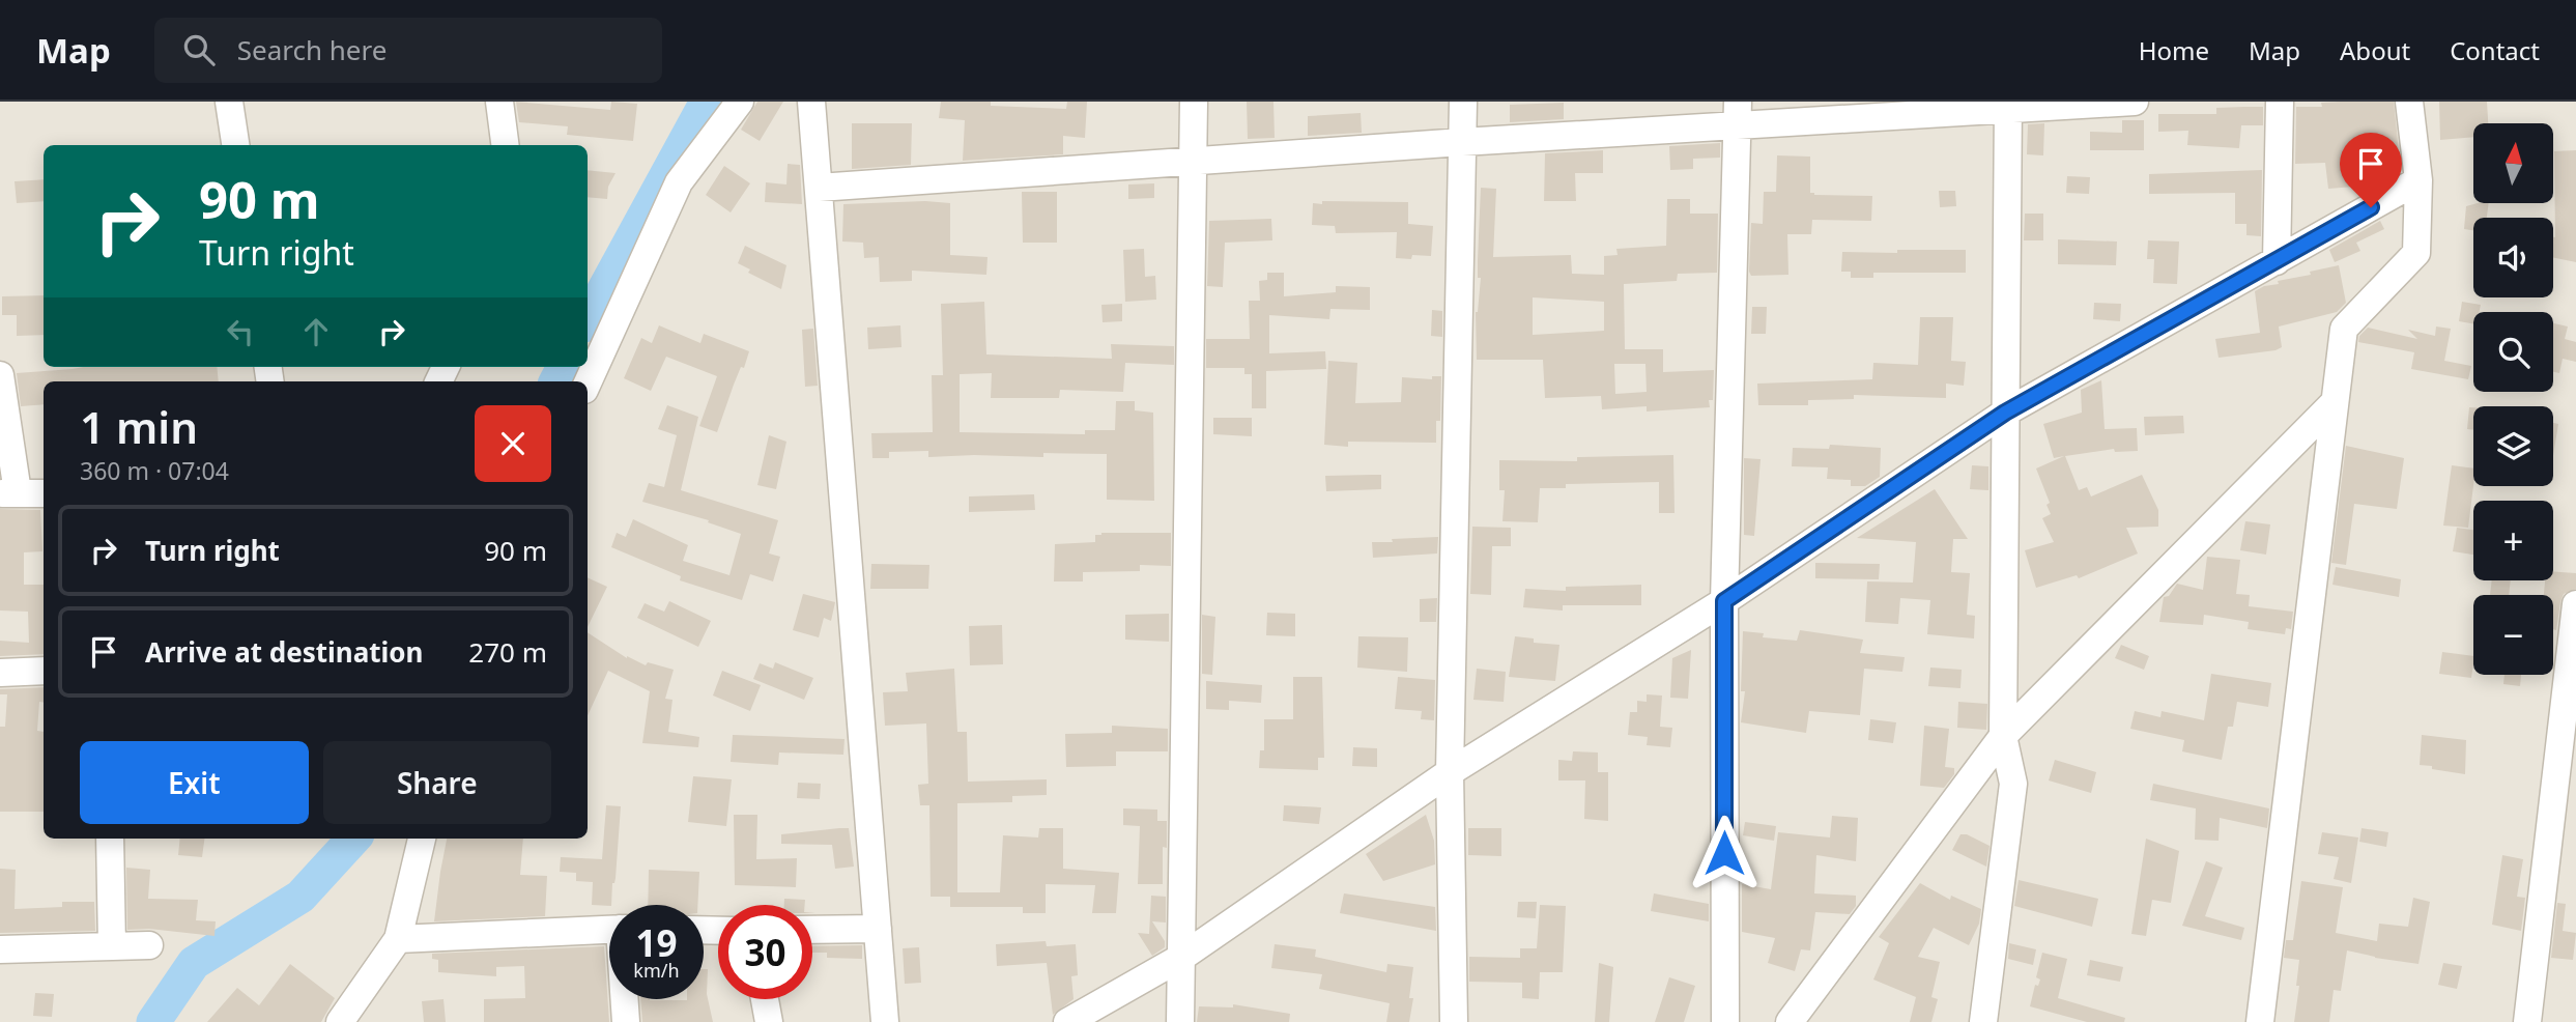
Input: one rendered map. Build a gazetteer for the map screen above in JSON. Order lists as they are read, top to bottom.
{
  "north": "top",
  "page": {
    "header": "Map",
    "search": "Search here",
    "nav": [
      "Home",
      "Map",
      "About",
      "Contact"
    ],
    "map_buttons": ["+", "−"],
    "turn": ["90 m", "Turn right"],
    "heading": ["1 min", "360 m · 07:04"],
    "list": [
      {
        "name": "Turn right",
        "value": "90 m"
      },
      {
        "name": "Arrive at destination",
        "value": "270 m"
      }
    ],
    "buttons": ["Exit", "Share"],
    "speed": "19 km/h",
    "limit": "30"
  }
}
